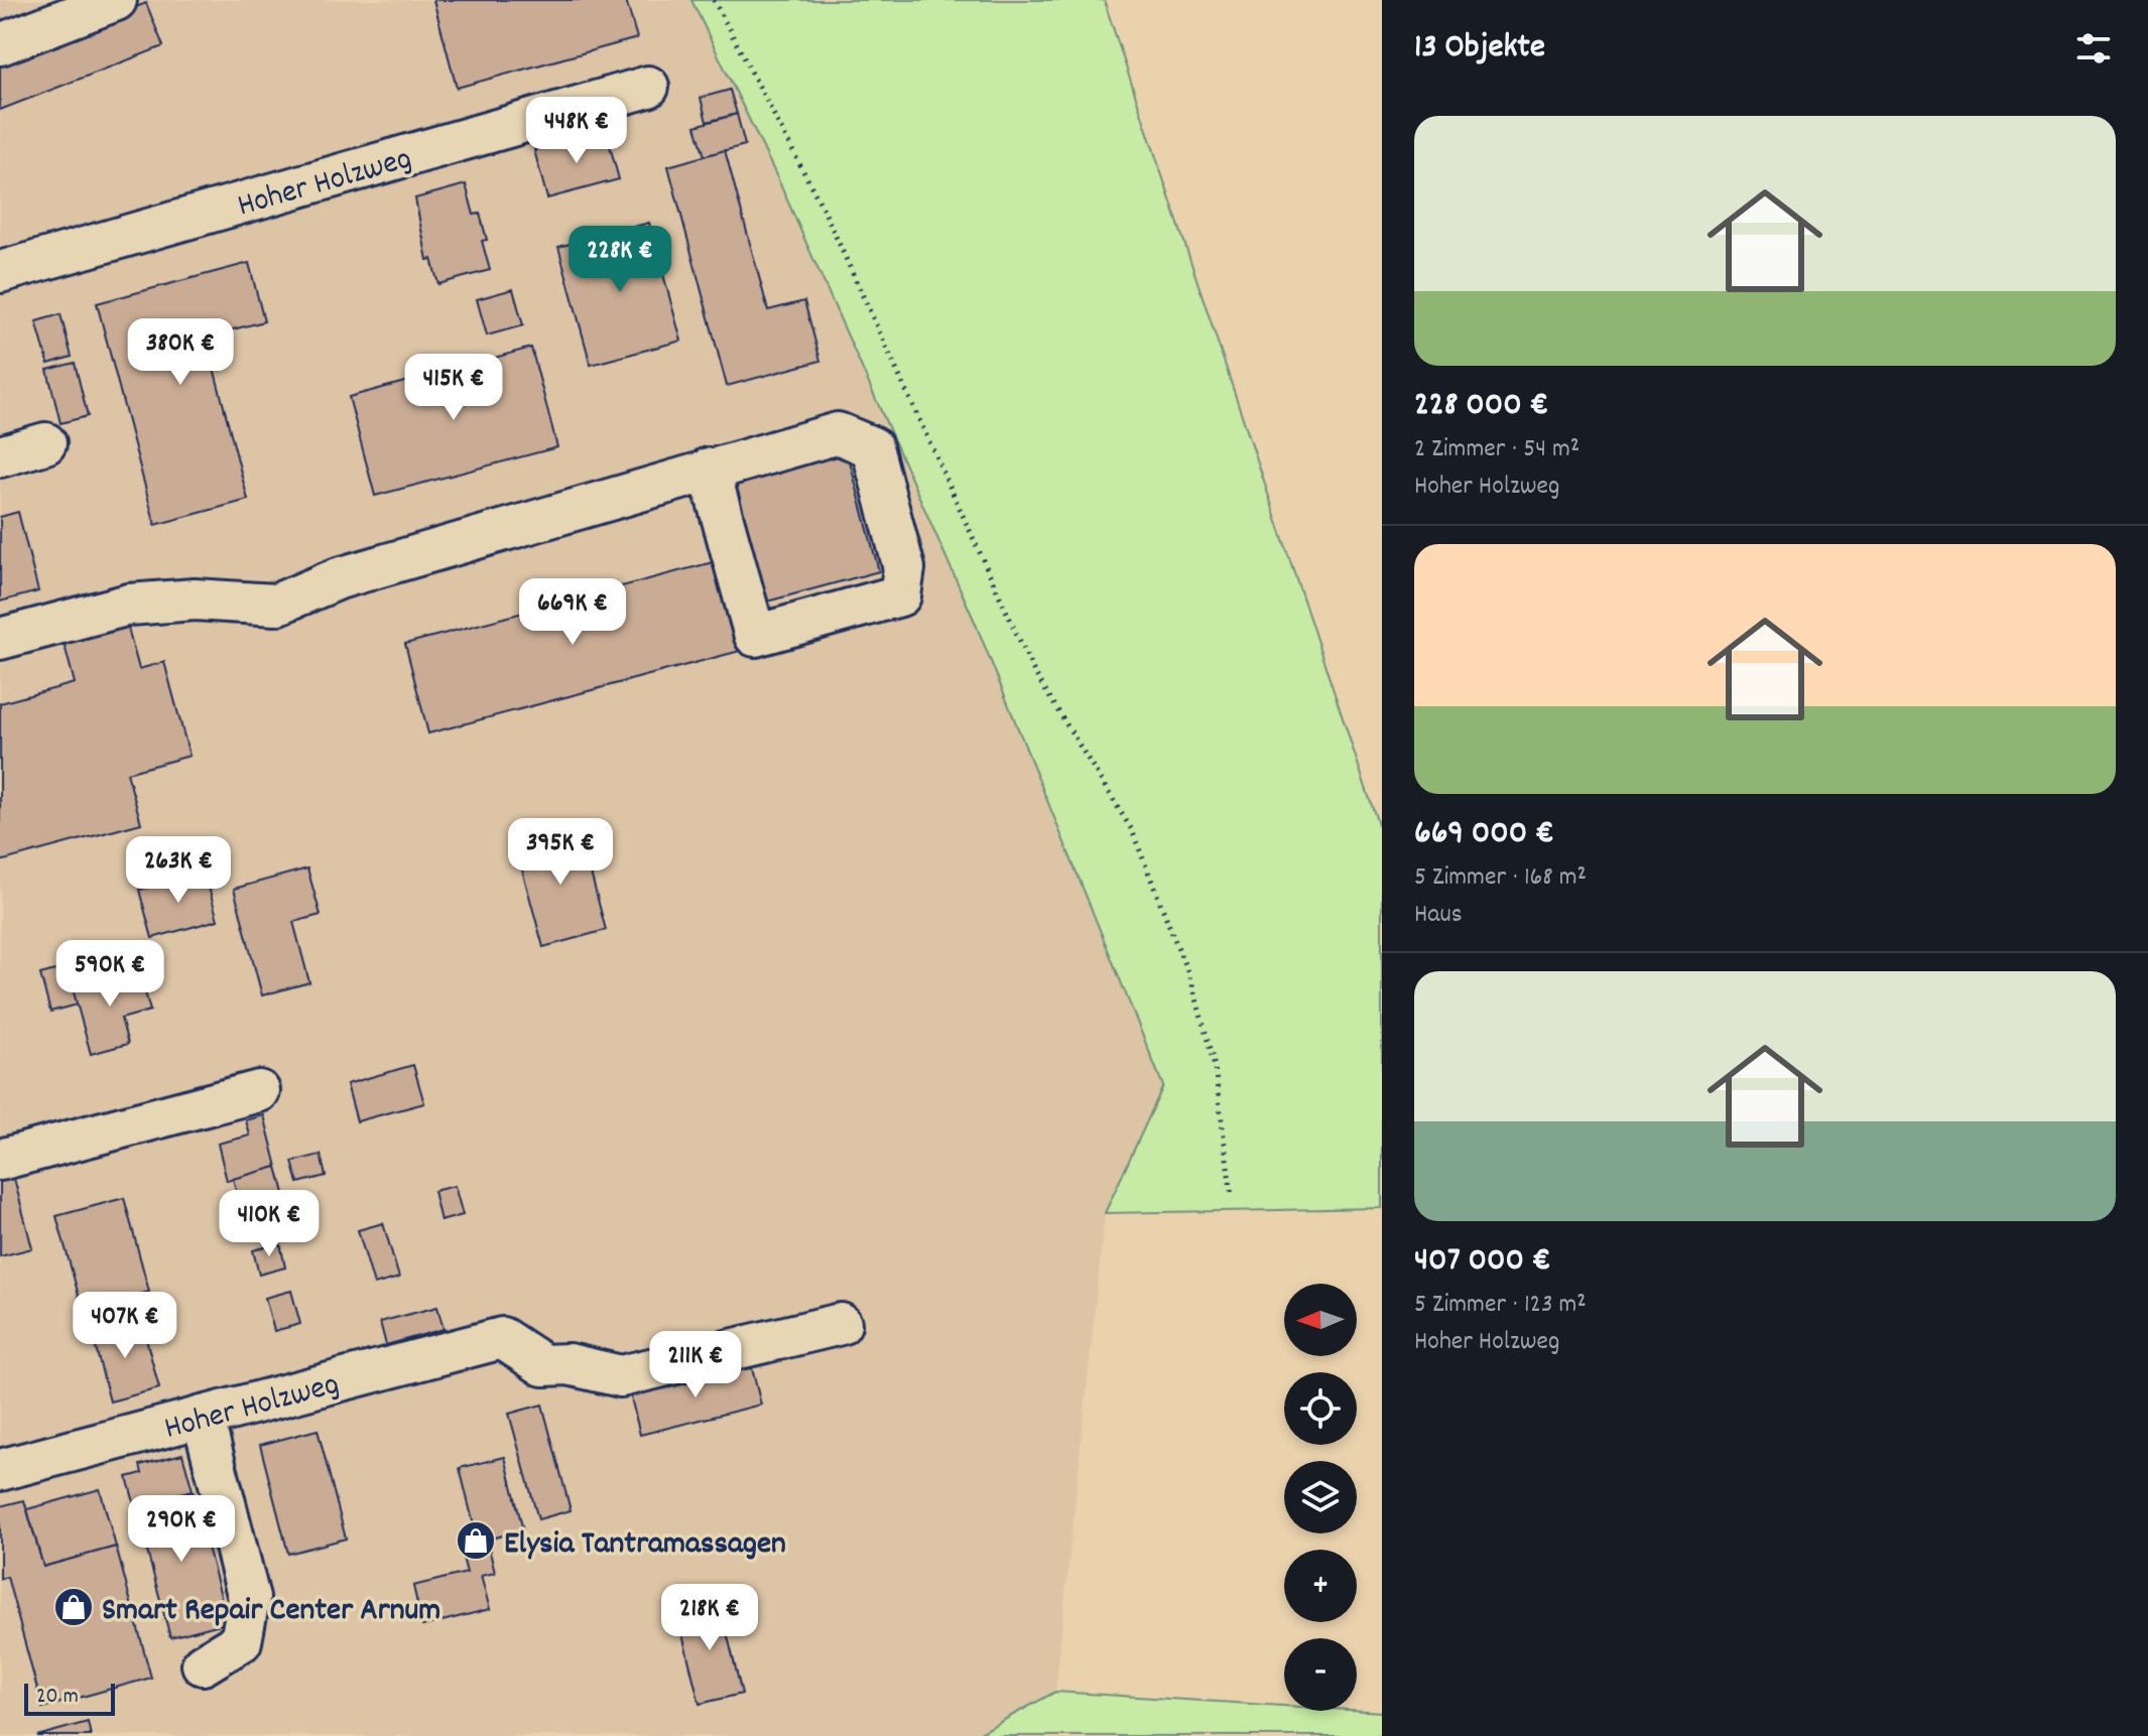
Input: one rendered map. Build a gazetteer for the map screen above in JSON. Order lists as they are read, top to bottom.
{
  "streets": {
    "street": ["Hoher Holzweg"]
  },
  "places": {
    "shop": ["Elysia Tantramassagen", "Smart Repair Center Arnum"]
  },
  "scale_bar": "20 m",
  "north": "left",
  "page": {
    "heading": "13 Objekte",
    "price": [
      "448K €",
      "228K €",
      "380K €",
      "415K €",
      "669K €",
      "395K €",
      "263K €",
      "590K €",
      "410K €",
      "407K €",
      "211K €",
      "290K €",
      "218K €"
    ],
    "list": [
      {
        "name": "228 000 €",
        "note": "2 Zimmer · 54 m² · Hoher Holzweg"
      },
      {
        "name": "669 000 €",
        "note": "5 Zimmer · 168 m² · Haus"
      },
      {
        "name": "407 000 €",
        "note": "5 Zimmer · 123 m² · Hoher Holzweg"
      }
    ],
    "map_buttons": ["+", "−"],
    "scale": "20 m"
  }
}
